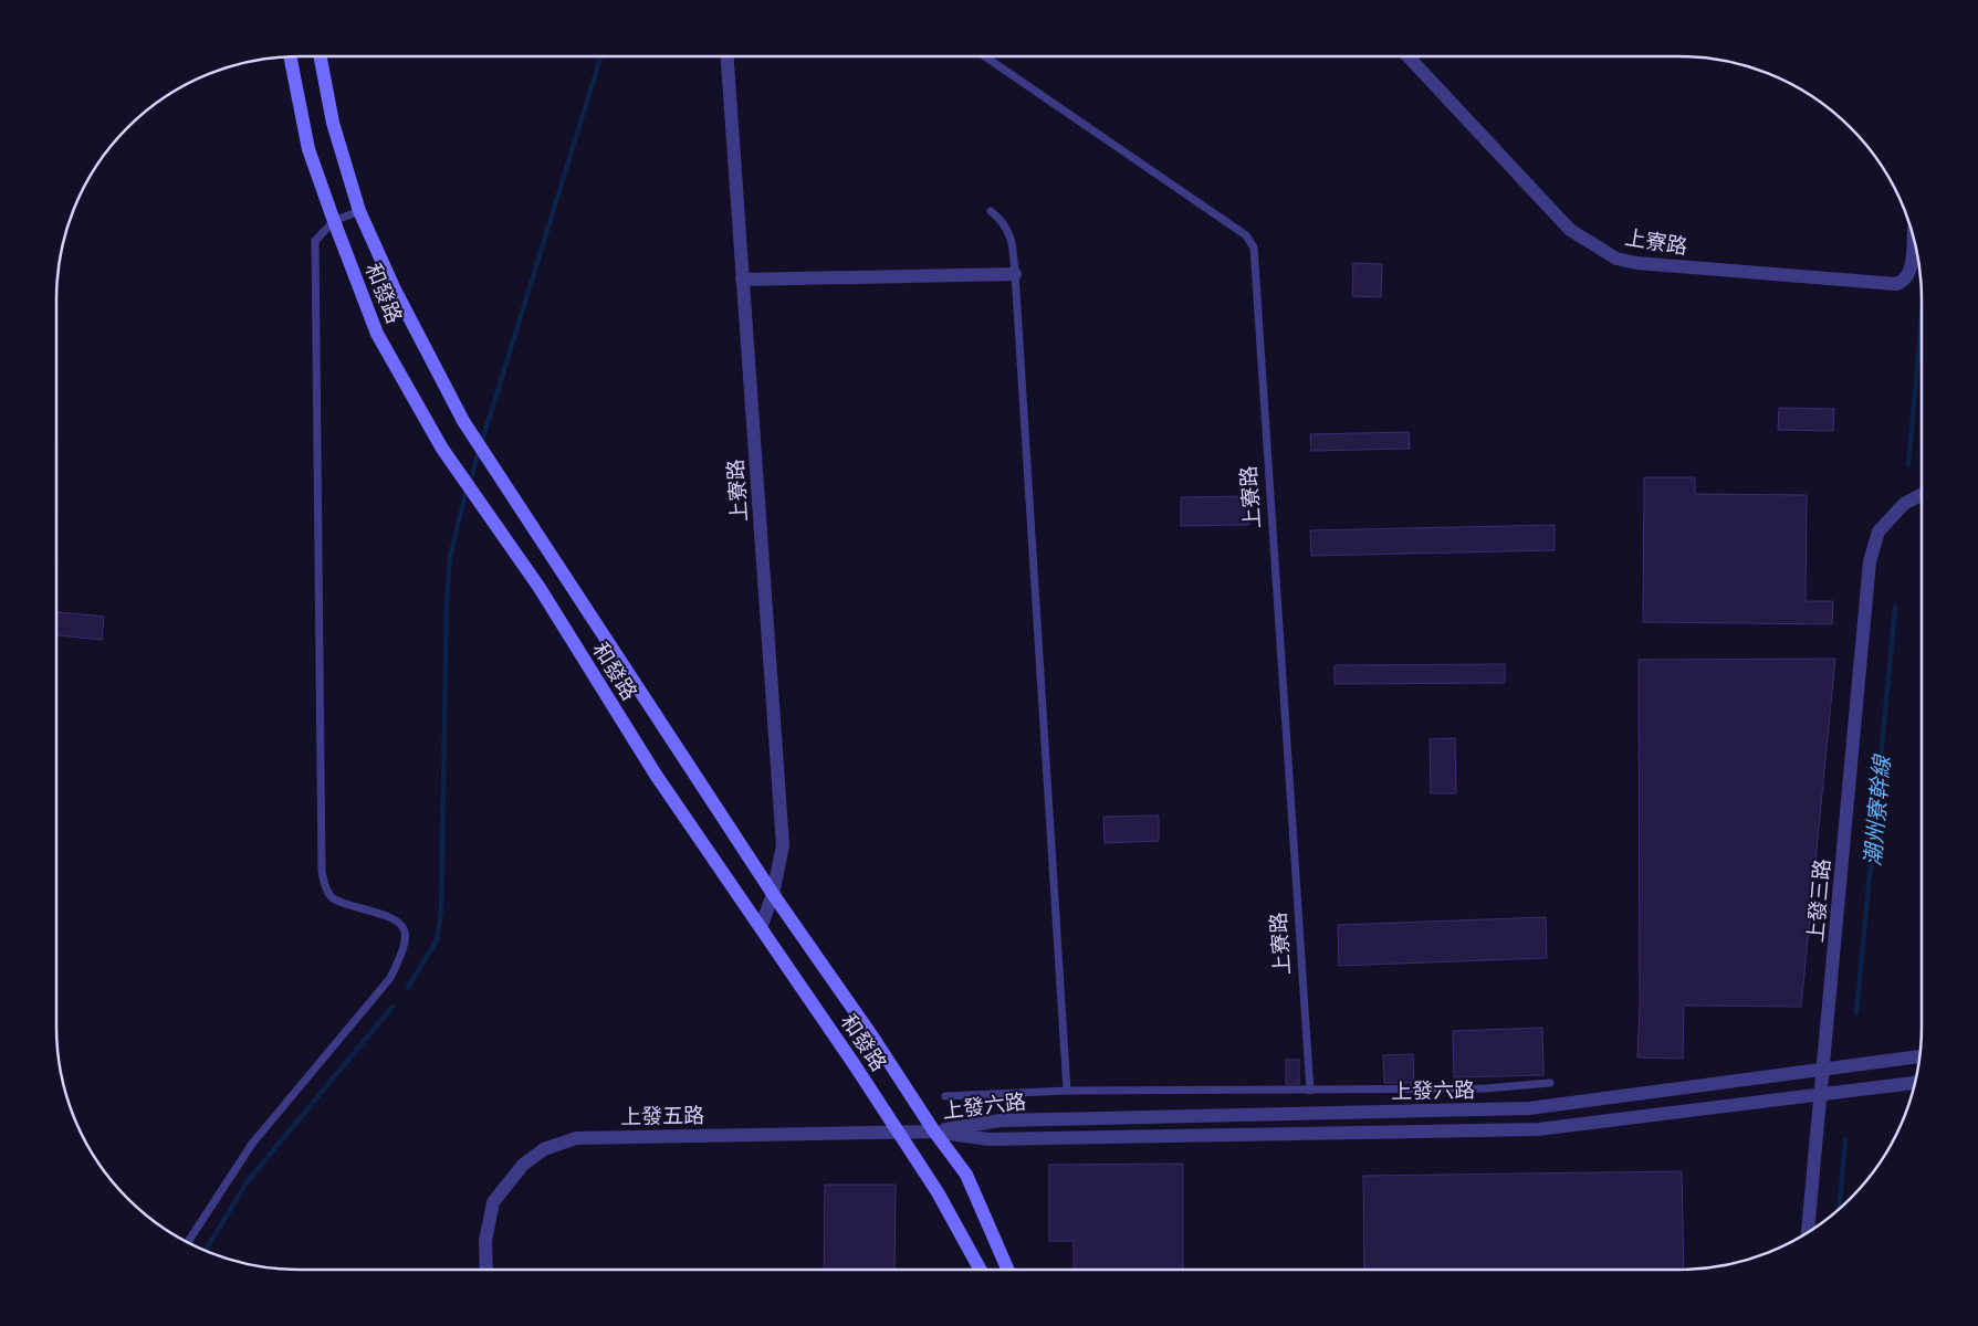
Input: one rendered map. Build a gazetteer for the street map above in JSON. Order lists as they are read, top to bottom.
{
  "streets": {
    "street": [
      "上寮路",
      "和發路",
      "上發三路",
      "上發六路",
      "上發五路"
    ]
  },
  "crossings": [
    ["上寮路", "和發路"],
    ["和發路", "上發六路"],
    ["和發路", "上發五路"],
    ["上發三路", "上發六路"],
    ["上發六路", "上發五路"]
  ],
  "water": ["潮州寮幹線"]
}
